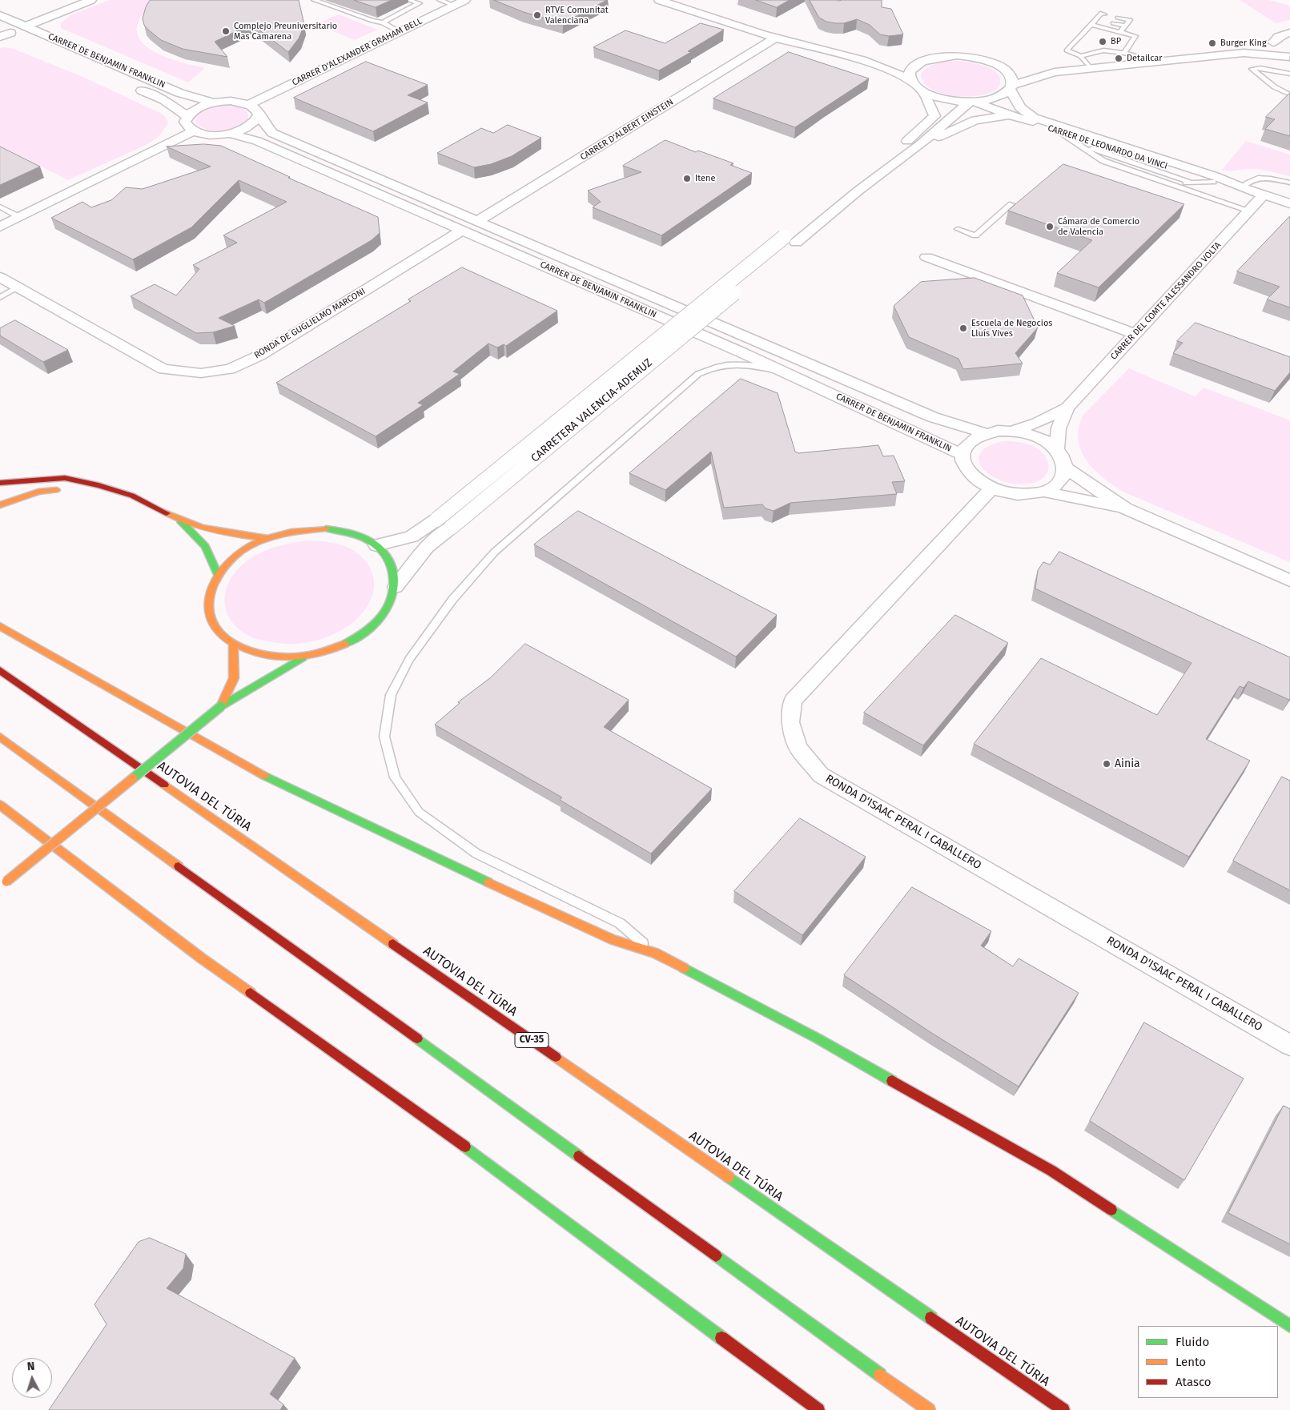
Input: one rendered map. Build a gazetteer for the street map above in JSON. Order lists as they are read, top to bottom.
{
  "streets": {
    "main road": ["AUTOVIA DEL TÚRIA", "CV-35"],
    "street": [
      "CARRER D'ALEXANDER GRAHAM BELL",
      "CARRER DE BENJAMIN FRANKLIN",
      "CARRER D'ALBERT EINSTEIN",
      "CARRER DE LEONARDO DA VINCI",
      "CARRER DEL COMTE ALESSANDRO VOLTA",
      "RONDA DE GUGLIELMO MARCONI",
      "CARRETERA VALENCIA-ADEMUZ",
      "RONDA D'ISAAC PERAL I CABALLERO"
    ]
  },
  "crossings": [
    ["CARRER D'ALEXANDER GRAHAM BELL", "CARRER DE BENJAMIN FRANKLIN"],
    ["CARRER DE BENJAMIN FRANKLIN", "CARRER D'ALBERT EINSTEIN"],
    ["CARRER DE BENJAMIN FRANKLIN", "CARRER DEL COMTE ALESSANDRO VOLTA"],
    ["CARRER DE BENJAMIN FRANKLIN", "RONDA DE GUGLIELMO MARCONI"],
    ["CARRER DE BENJAMIN FRANKLIN", "RONDA D'ISAAC PERAL I CABALLERO"],
    ["CARRER DE LEONARDO DA VINCI", "CARRER DEL COMTE ALESSANDRO VOLTA"],
    ["CARRER DEL COMTE ALESSANDRO VOLTA", "RONDA D'ISAAC PERAL I CABALLERO"]
  ],
  "places": [
    "RTVE Comunitat Valenciana",
    "Complejo Preuniversitario Mas Camarena",
    "BP",
    "Burger King",
    "Detailcar",
    "Itene",
    "Cámara de Comercio de Valencia",
    "Escuela de Negocios Lluís Vives",
    "Ainia"
  ],
  "legend": ["Fluido", "Lento", "Atasco"],
  "north": "top"
}
